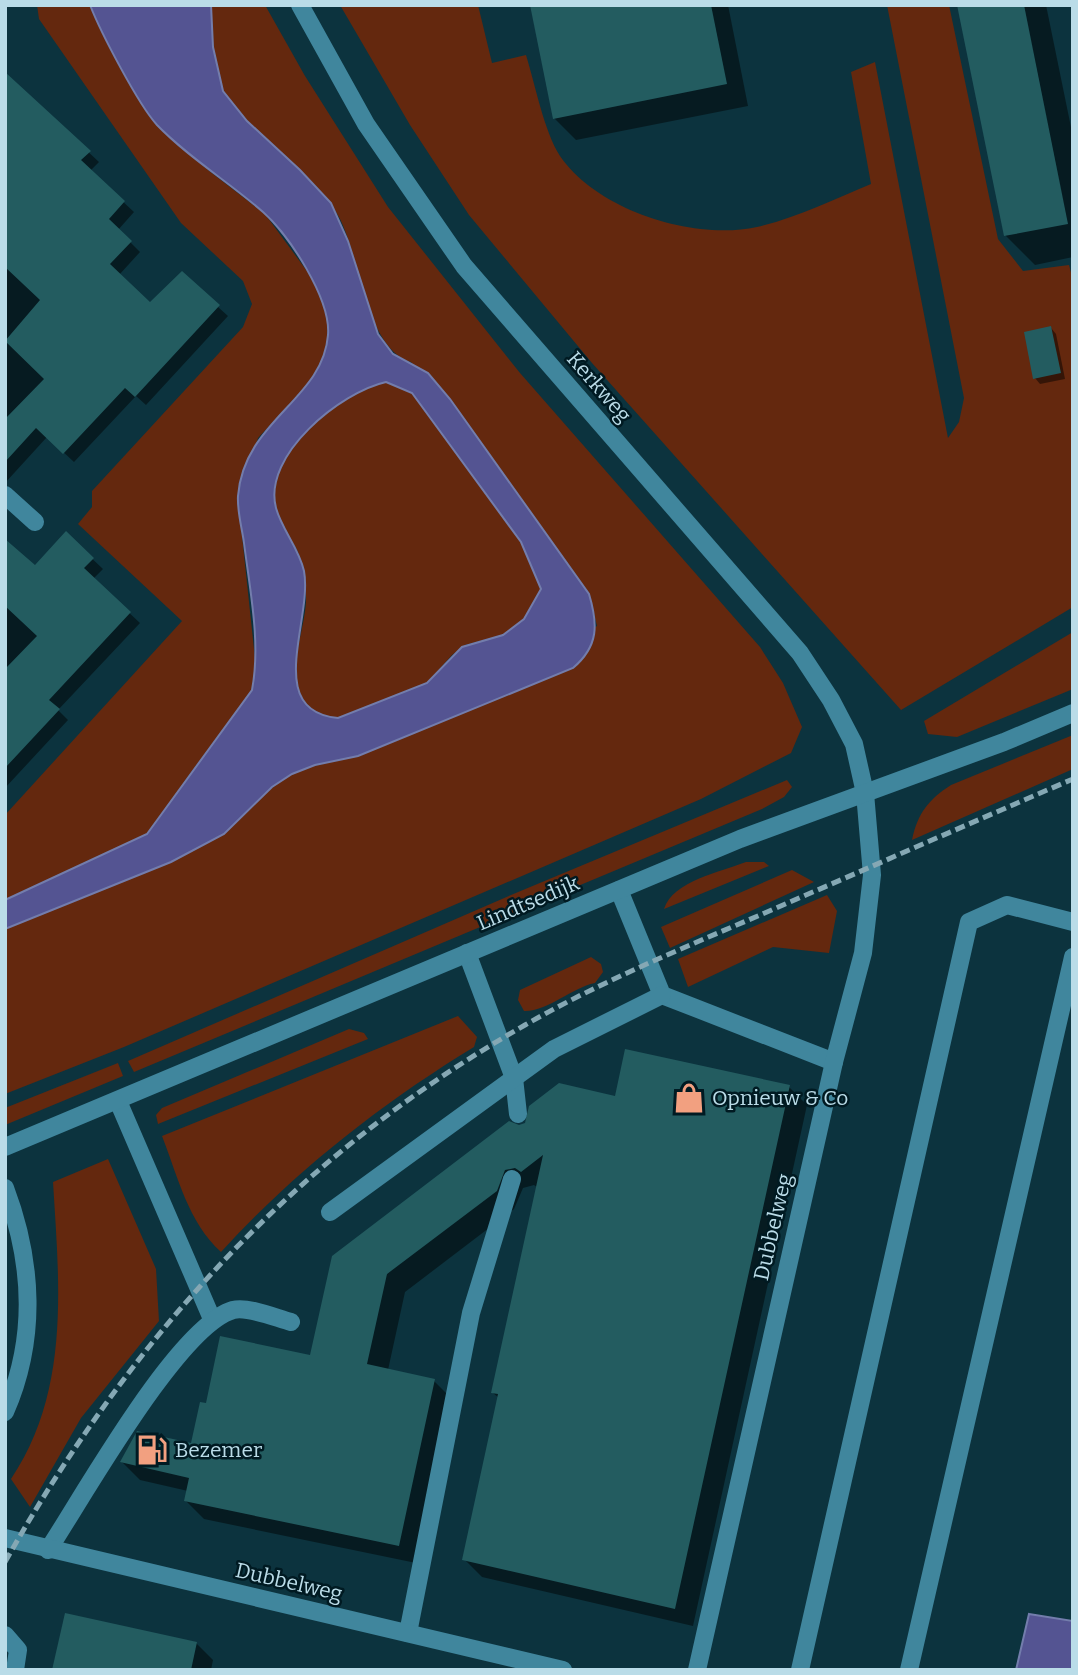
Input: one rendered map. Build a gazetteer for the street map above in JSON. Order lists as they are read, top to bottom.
{
  "streets": {
    "main road": ["Kerkweg", "Lindtsedijk", "Dubbelweg"]
  },
  "crossings": [
    ["Kerkweg", "Lindtsedijk"],
    ["Kerkweg", "Dubbelweg"],
    ["Lindtsedijk", "Dubbelweg"]
  ],
  "places": {
    "shop": ["Opnieuw & Co"],
    "fuel station": ["Bezemer"]
  }
}
